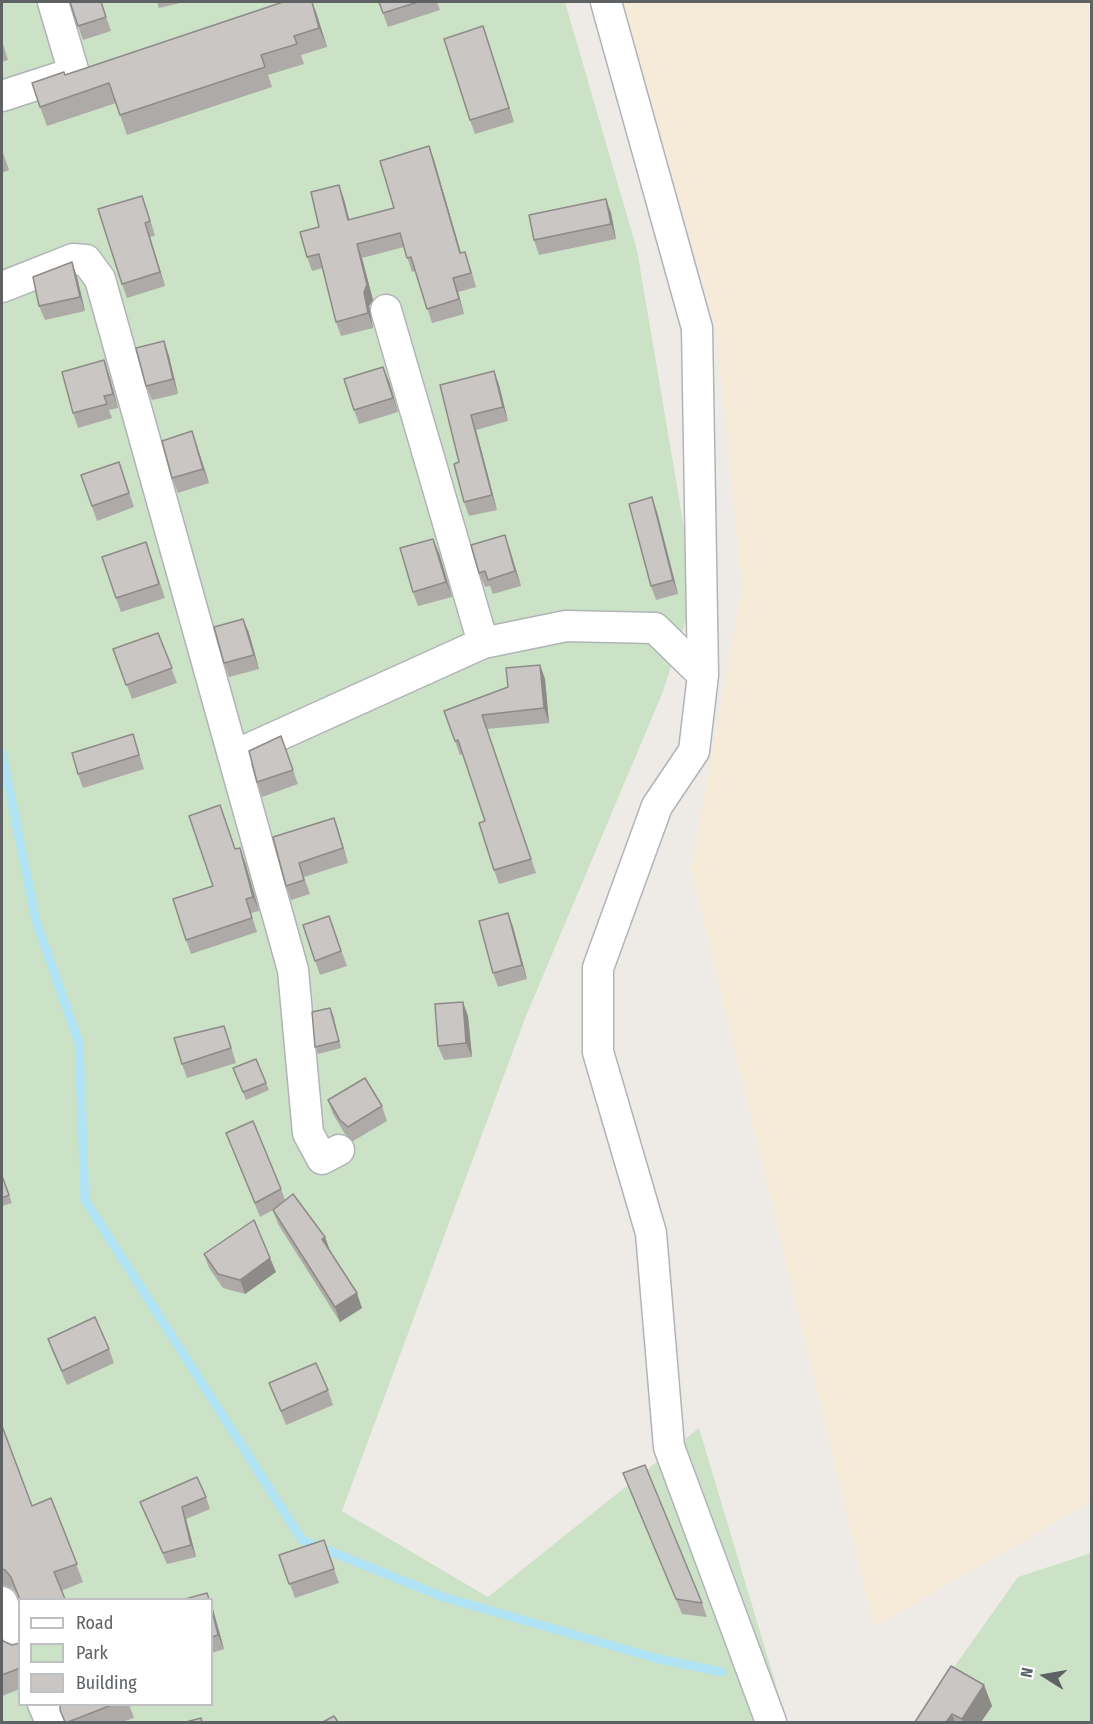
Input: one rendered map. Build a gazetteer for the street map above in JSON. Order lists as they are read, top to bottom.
{
  "legend": ["Road", "Park", "Building"],
  "north": "left"
}
